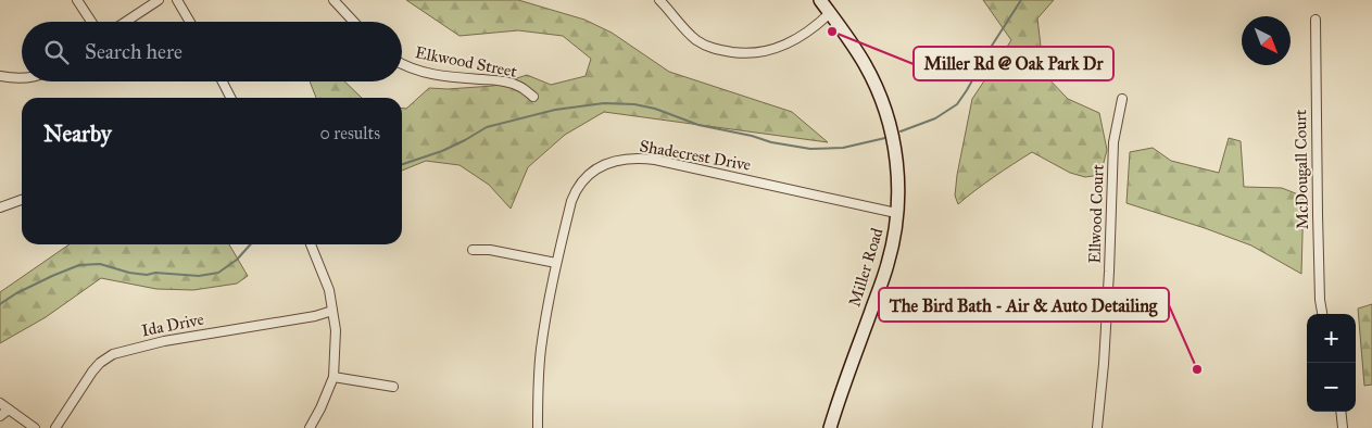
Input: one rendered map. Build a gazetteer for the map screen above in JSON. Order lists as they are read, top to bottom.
{
  "streets": {
    "street": [
      "Elkwood Street",
      "Shadecrest Drive",
      "McDougall Court",
      "Ellwood Court",
      "Miller Road",
      "Ida Drive"
    ]
  },
  "crossings": [
    ["Shadecrest Drive", "Miller Road"]
  ],
  "places": ["Miller Rd @ Oak Park Dr", "The Bird Bath - Air & Auto Detailing"],
  "north": "bottom right",
  "page": {
    "search": "Search here",
    "heading": ["Nearby", "0 results"],
    "map_buttons": ["+", "−"]
  }
}
